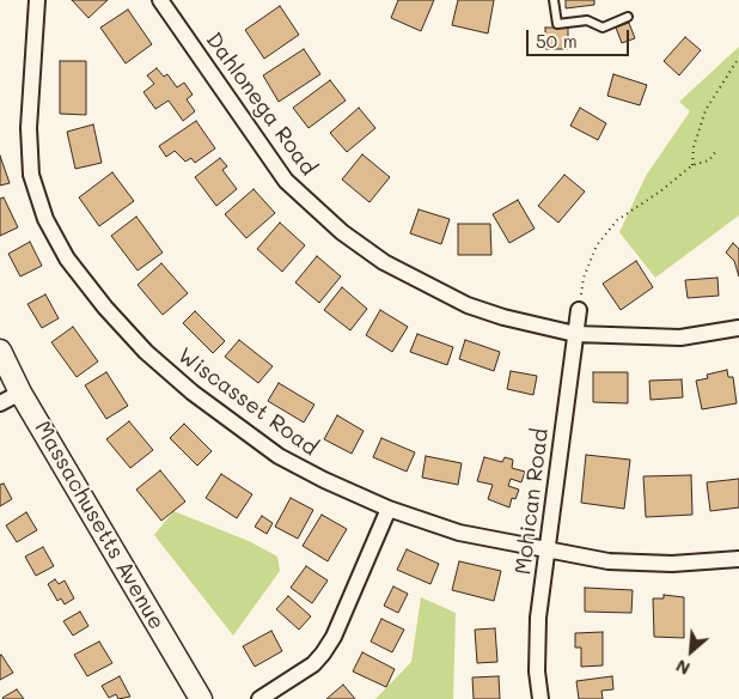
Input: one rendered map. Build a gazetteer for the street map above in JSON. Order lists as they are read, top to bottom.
{
  "streets": {
    "main road": ["Massachusetts Avenue"],
    "street": ["Dahlonega Road", "Wiscasset Road", "Mohican Road"]
  },
  "crossings": [
    ["Dahlonega Road", "Mohican Road"],
    ["Wiscasset Road", "Mohican Road"]
  ],
  "scale_bar": "50 m",
  "north": "bottom left"
}
